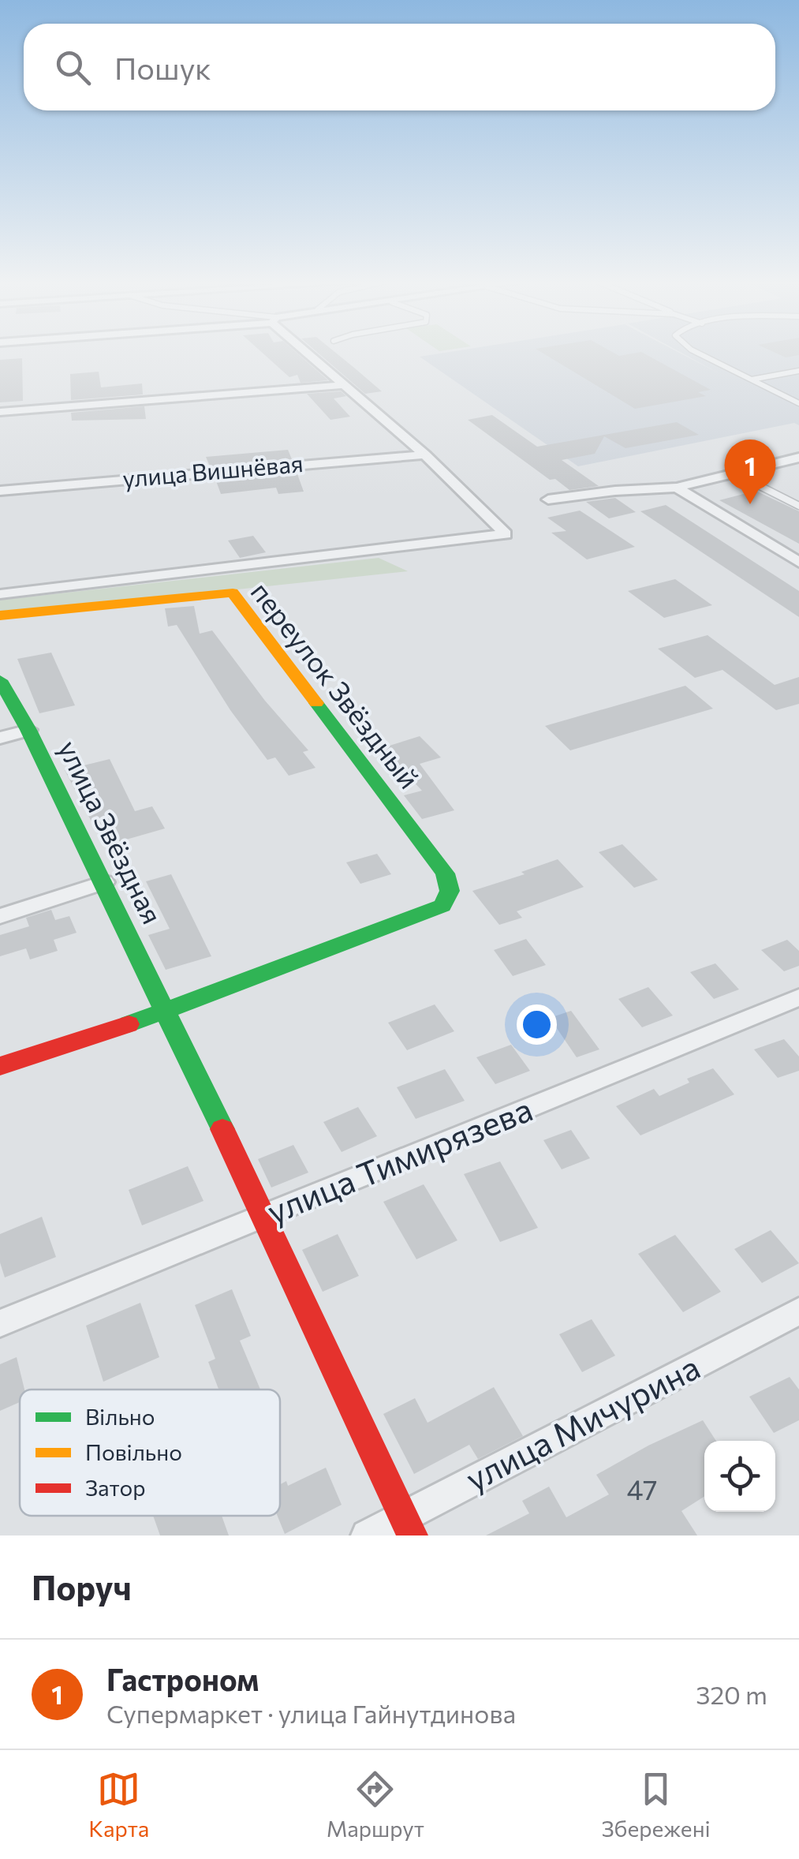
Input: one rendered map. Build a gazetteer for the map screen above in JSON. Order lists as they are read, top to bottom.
{
  "streets": {
    "street": [
      "улица Вишнёвая",
      "переулок Звёздный",
      "улица Звёздная",
      "улица Тимирязева",
      "улица Мичурина"
    ]
  },
  "crossings": [
    ["переулок Звёздный", "улица Звёздная"],
    ["улица Звёздная", "улица Тимирязева"],
    ["улица Звёздная", "улица Мичурина"]
  ],
  "house_numbers": ["47"],
  "legend": ["Вільно", "Повільно", "Затор"],
  "page": {
    "search": "Пошук",
    "pins": "1",
    "heading": "Поруч",
    "list": [
      {
        "mark": "1",
        "name": "Гастроном",
        "note": "Супермаркет · улица Гайнутдинова",
        "value": "320 m"
      }
    ],
    "nav": ["Карта", "Маршрут", "Збережені"]
  }
}
